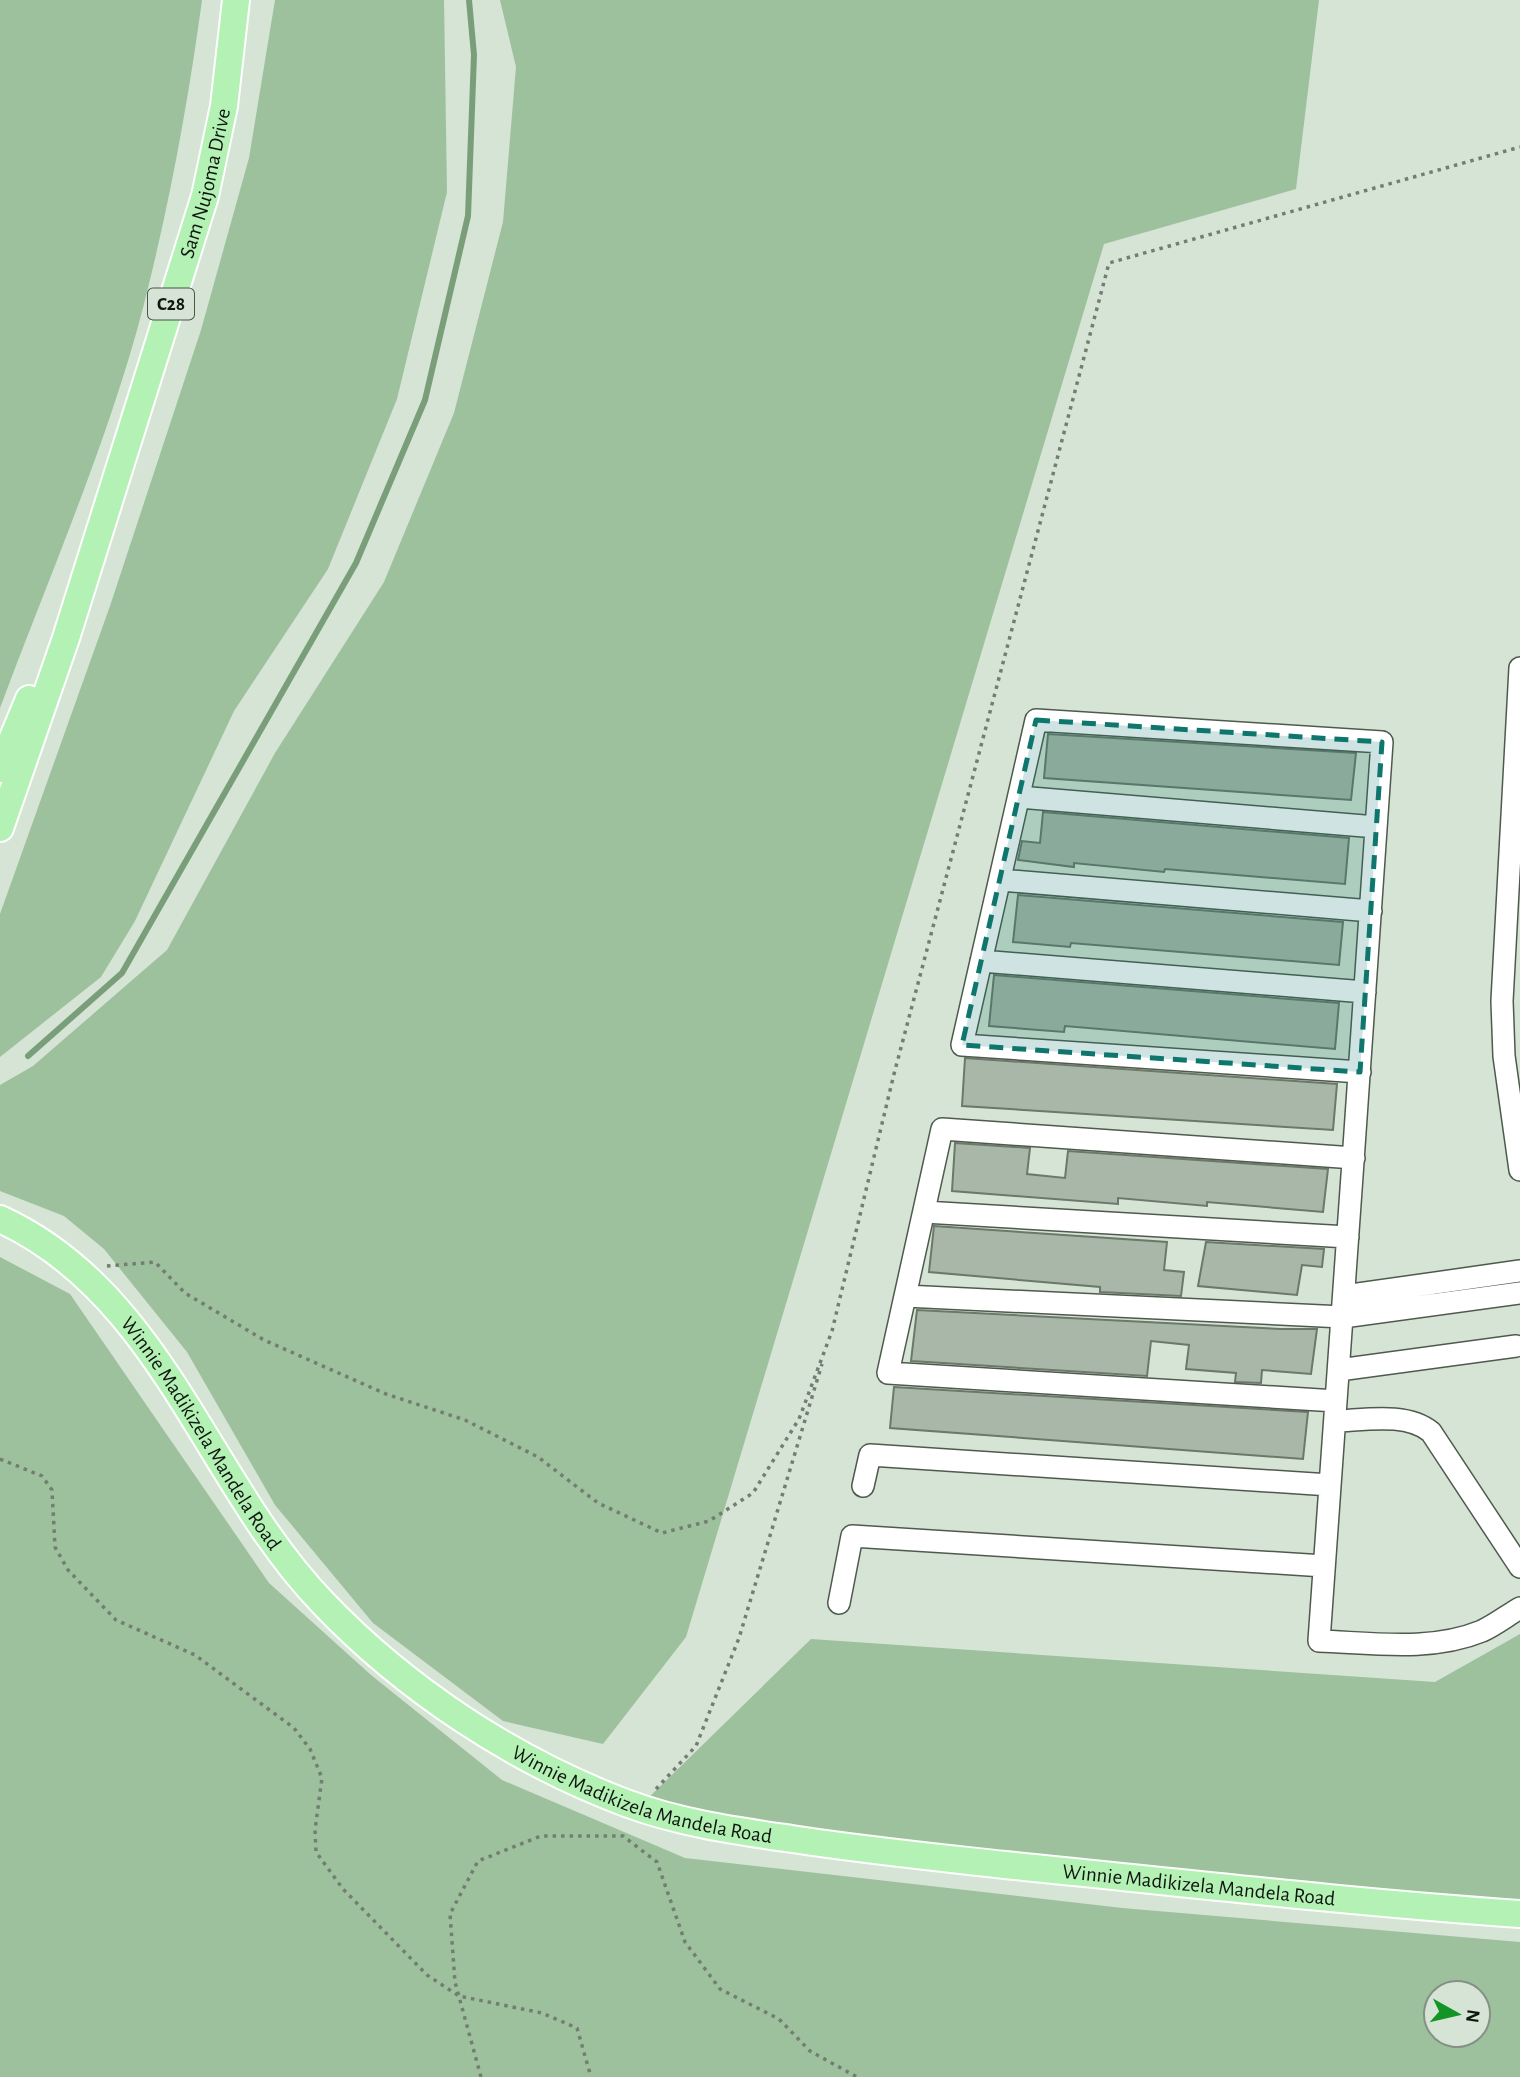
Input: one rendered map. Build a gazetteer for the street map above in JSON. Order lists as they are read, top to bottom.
{
  "streets": {
    "main road": ["Sam Nujoma Drive", "C28", "Winnie Madikizela Mandela Road"]
  },
  "north": "right"
}
